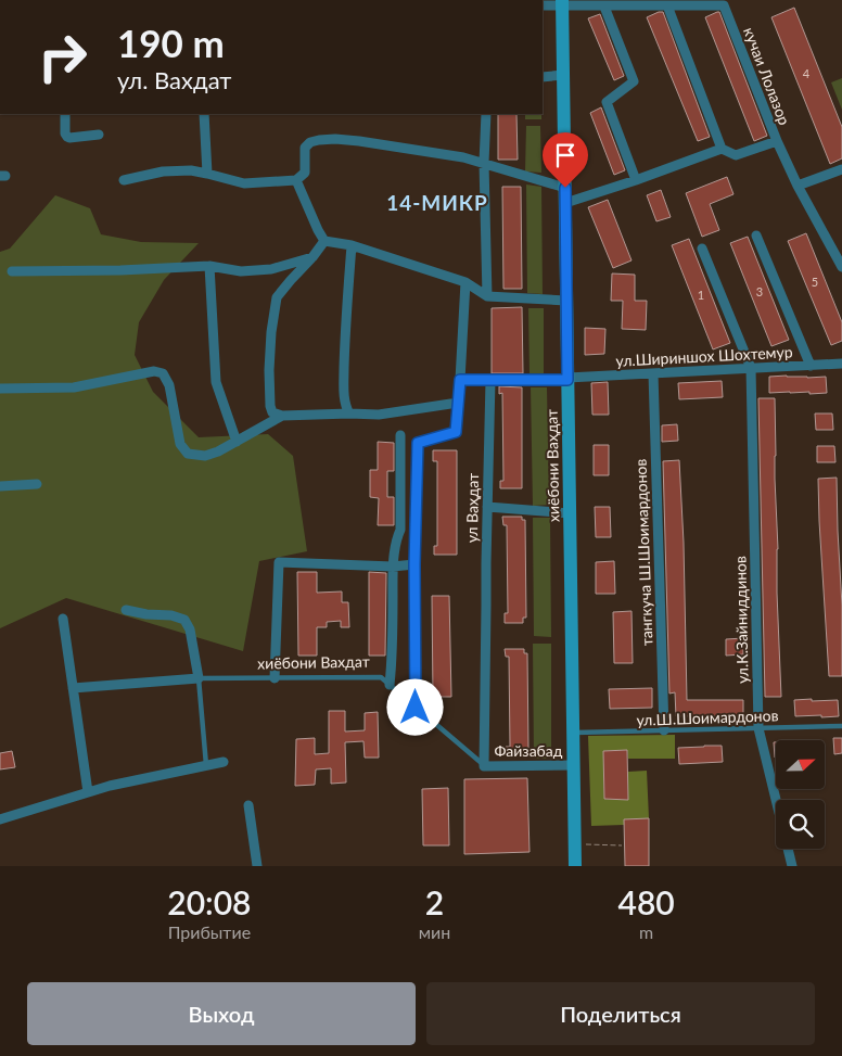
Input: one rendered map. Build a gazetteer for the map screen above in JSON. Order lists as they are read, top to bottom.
{
  "streets": {
    "main road": ["хиёбони Ваҳдат"],
    "street": [
      "кучаи Лолазор",
      "ул.Шириншох Шохтемур",
      "ул Ваҳдат",
      "тангкуча Ш.Шоимардонов",
      "ул.К.Зайниддинов",
      "Файзабад"
    ],
    "lane": ["хиёбони Вахдат", "ул.Ш.Шоимардонов"]
  },
  "crossings": [
    ["кучаи Лолазор", "хиёбони Ваҳдат"],
    ["ул.Шириншох Шохтемур", "хиёбони Ваҳдат"],
    ["ул.Шириншох Шохтемур", "ул Ваҳдат"],
    ["ул.Шириншох Шохтемур", "тангкуча Ш.Шоимардонов"],
    ["ул.Шириншох Шохтемур", "ул.К.Зайниддинов"],
    ["хиёбони Ваҳдат", "ул.Ш.Шоимардонов"],
    ["хиёбони Ваҳдат", "Файзабад"],
    ["ул Ваҳдат", "хиёбони Вахдат"],
    ["ул Ваҳдат", "Файзабад"],
    ["тангкуча Ш.Шоимардонов", "ул.Ш.Шоимардонов"],
    ["ул.К.Зайниддинов", "ул.Ш.Шоимардонов"],
    ["хиёбони Вахдат", "Файзабад"]
  ],
  "districts": ["14-МИКР"],
  "house_numbers": [
    "4",
    "5",
    "3",
    "1"
  ],
  "north": "right",
  "page": {
    "turn": ["190 m", "ул. Вахдат"],
    "eta": [
      "20:08",
      "Прибытие",
      "2",
      "мин",
      "480",
      "m"
    ],
    "buttons": ["Выход", "Поделиться"]
  }
}
